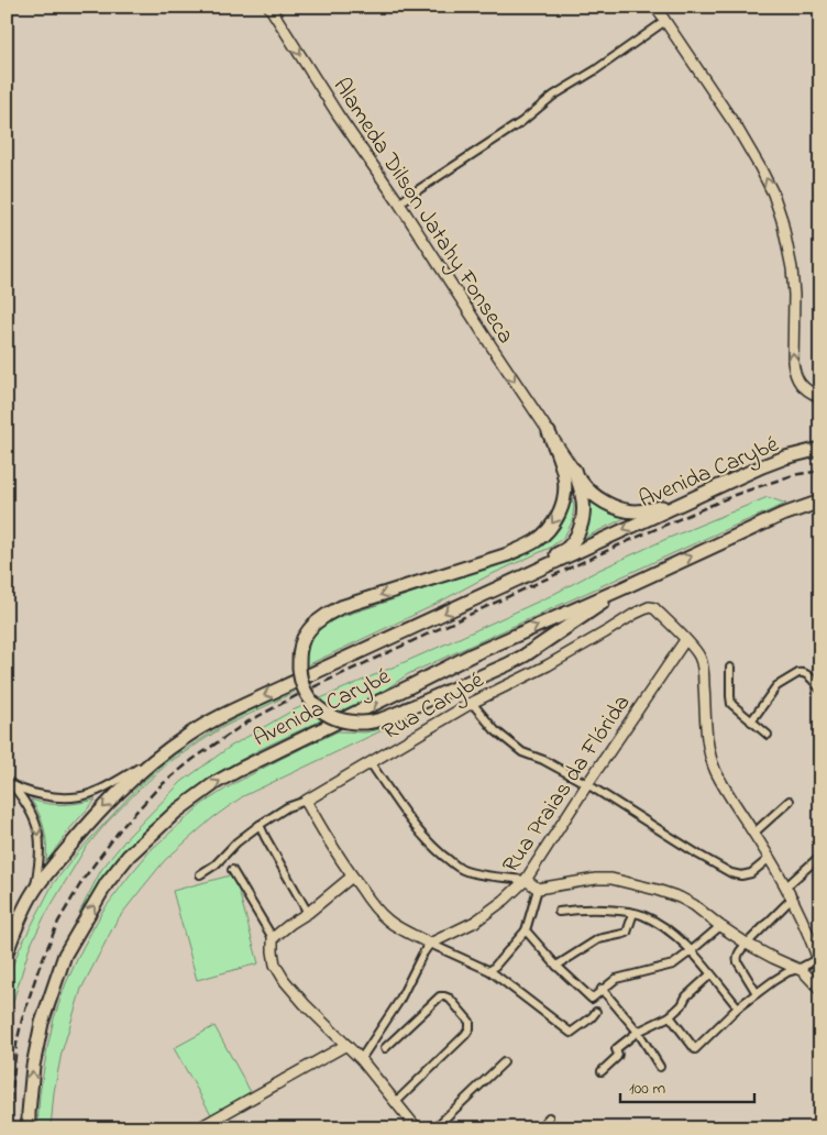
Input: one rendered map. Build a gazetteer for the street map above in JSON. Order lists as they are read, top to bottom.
{
  "streets": {
    "highway": ["Avenida Carybé"],
    "street": ["Alameda Dilson Jatahy Fonseca", "Rua Carybé", "Rua Praias da Flórida"]
  },
  "crossings": [
    ["Rua Carybé", "Rua Praias da Flórida"]
  ],
  "one_way": ["Alameda Dilson Jatahy Fonseca"],
  "scale_bar": "100 m"
}
